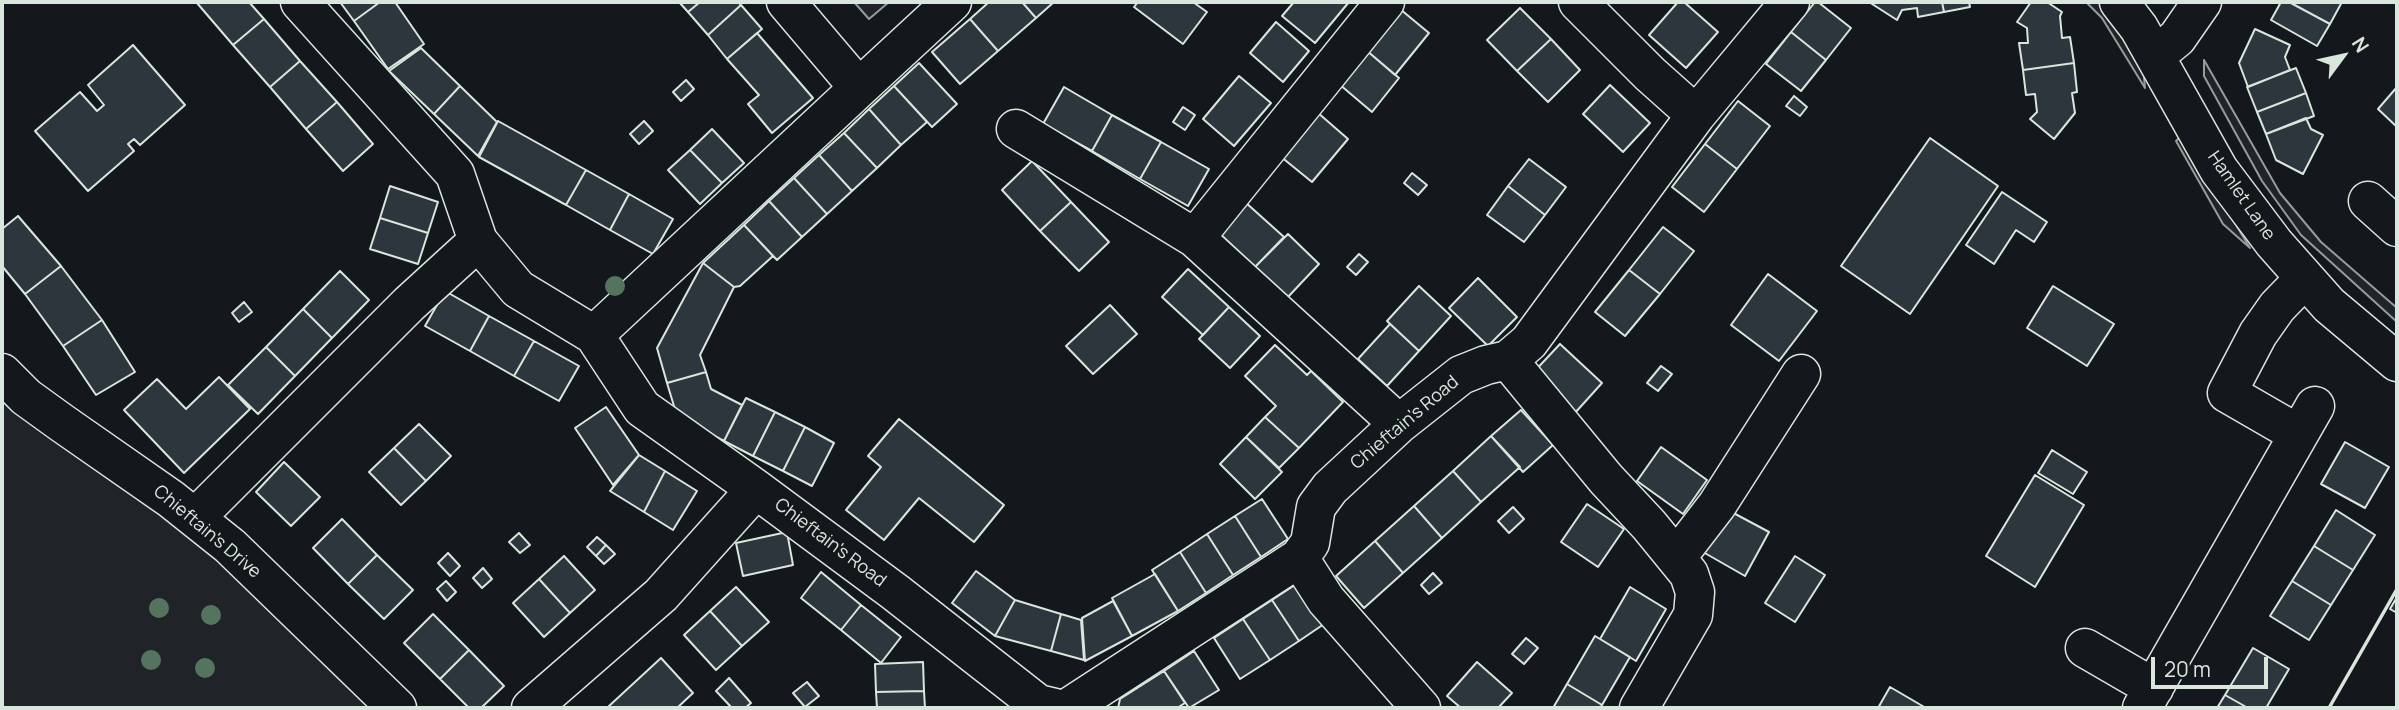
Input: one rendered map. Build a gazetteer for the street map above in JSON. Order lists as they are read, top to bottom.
{
  "streets": {
    "street": ["Hamlet Lane", "Chieftain's Road", "Chieftain's Drive"]
  },
  "scale_bar": "20 m",
  "north": "top right"
}
